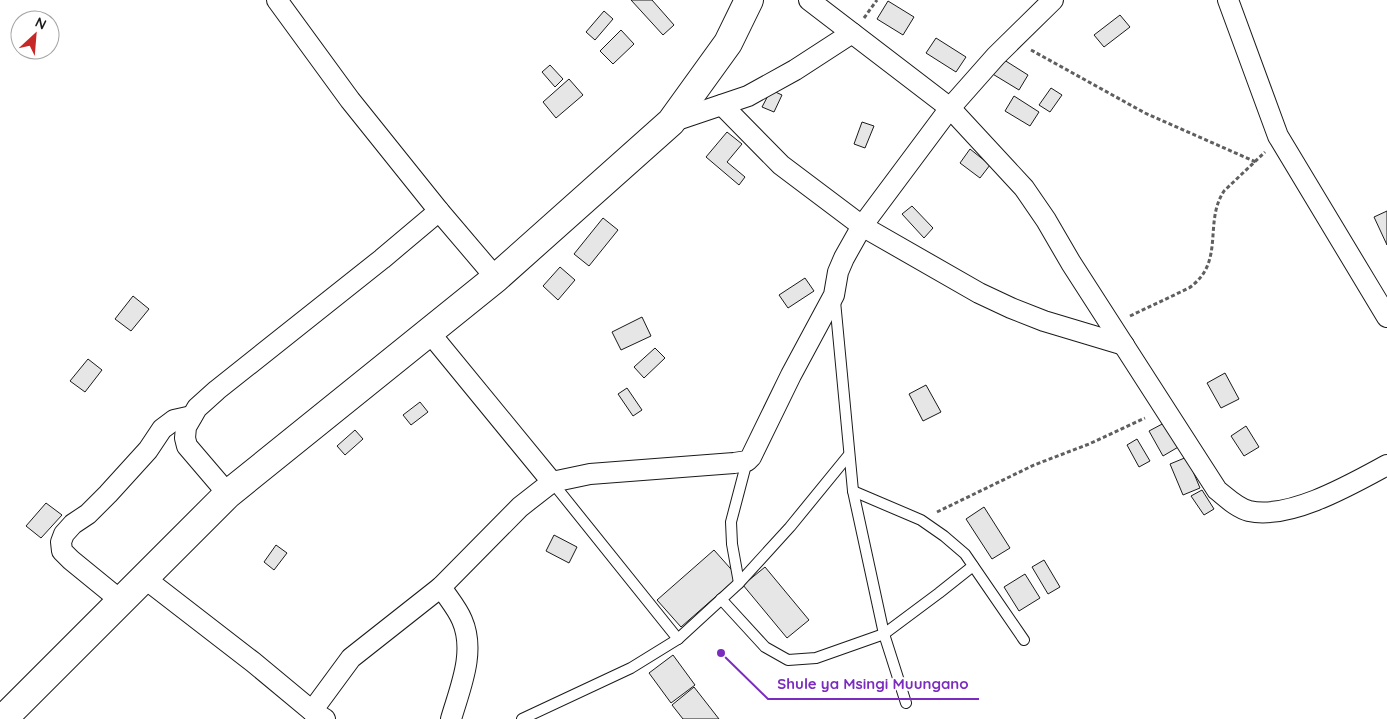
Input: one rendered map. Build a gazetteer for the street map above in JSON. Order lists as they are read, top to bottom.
{
  "places": ["Shule ya Msingi Muungano"],
  "north": "top right"
}
